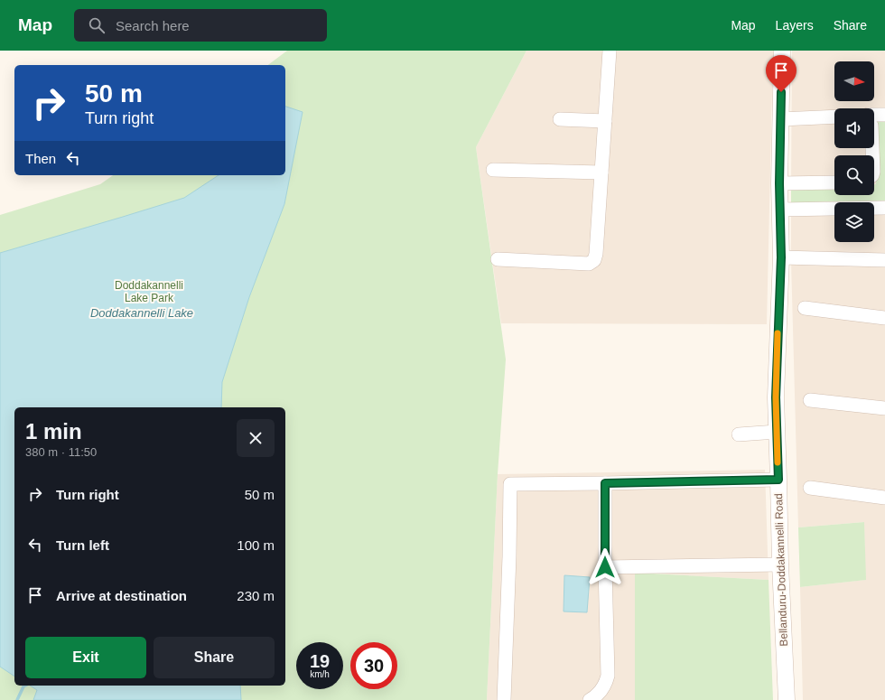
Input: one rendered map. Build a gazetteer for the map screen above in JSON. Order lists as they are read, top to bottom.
{
  "streets": {
    "street": ["Bellanduru-Doddakannelli Road"]
  },
  "water": ["Doddakannelli Lake"],
  "parks": ["Doddakannelli Lake Park"],
  "north": "right",
  "page": {
    "header": "Map",
    "search": "Search here",
    "nav": ["Map", "Layers", "Share"],
    "turn": ["50 m", "Turn right"],
    "then": "Then",
    "heading": ["1 min", "380 m · 11:50"],
    "list": [
      {
        "name": "Turn right",
        "value": "50 m"
      },
      {
        "name": "Turn left",
        "value": "100 m"
      },
      {
        "name": "Arrive at destination",
        "value": "230 m"
      }
    ],
    "buttons": ["Exit", "Share"],
    "speed": "19 km/h",
    "limit": "30"
  }
}
